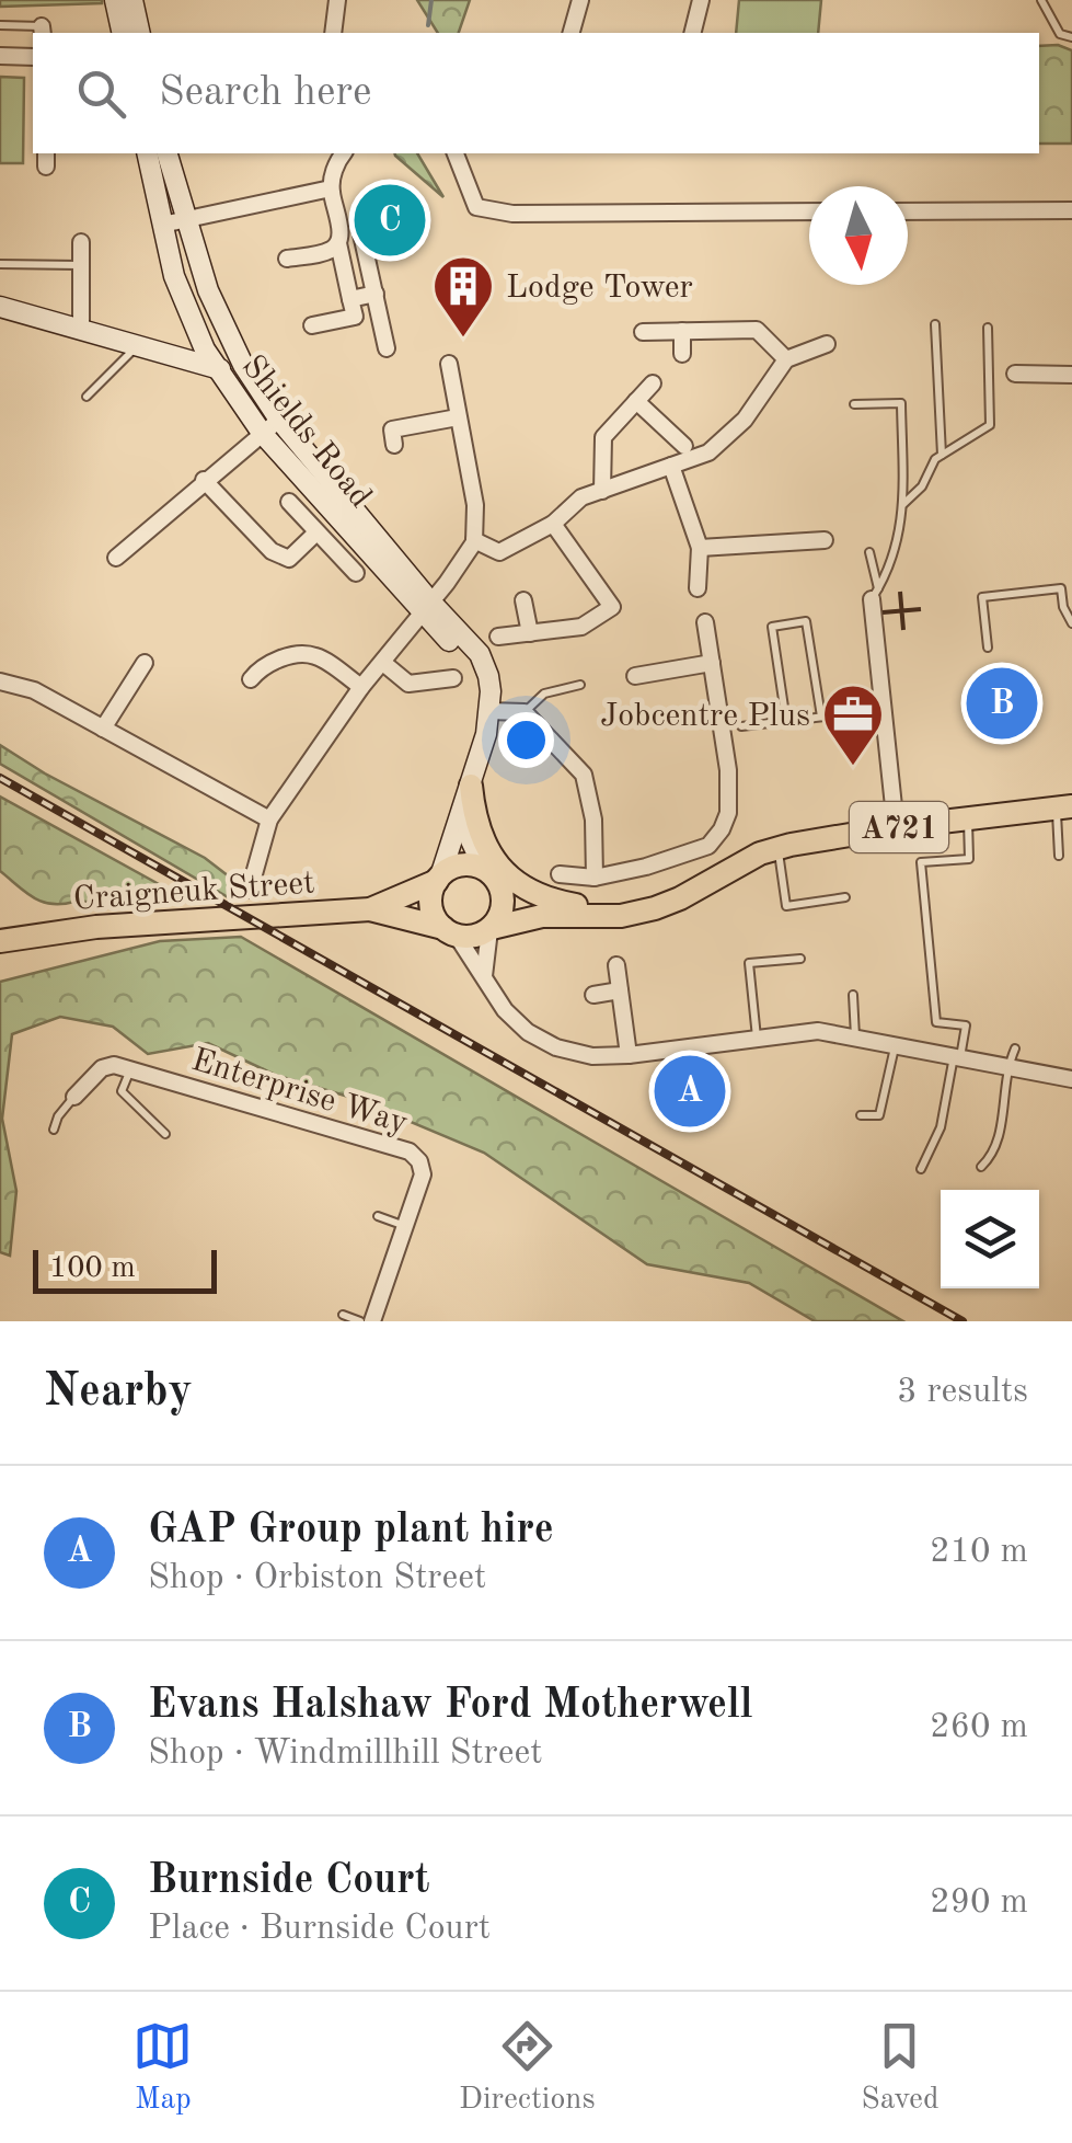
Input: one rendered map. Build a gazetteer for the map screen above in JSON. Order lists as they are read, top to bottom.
{
  "streets": {
    "main road": ["Shields Road", "A721", "Craigneuk Street"],
    "street": ["Enterprise Way"]
  },
  "crossings": [
    ["Shields Road", "A721"],
    ["Shields Road", "Craigneuk Street"],
    ["A721", "Craigneuk Street"]
  ],
  "places": {
    "building": ["Lodge Tower"],
    "office": ["Jobcentre Plus"]
  },
  "scale_bar": "100 m",
  "north": "bottom",
  "page": {
    "search": "Search here",
    "pins": ["C", "B", "A"],
    "scale": "100 m",
    "heading": ["Nearby", "3 results"],
    "list": [
      {
        "mark": "A",
        "name": "GAP Group plant hire",
        "note": "Shop · Orbiston Street",
        "value": "210 m"
      },
      {
        "mark": "B",
        "name": "Evans Halshaw Ford Motherwell",
        "note": "Shop · Windmillhill Street",
        "value": "260 m"
      },
      {
        "mark": "C",
        "name": "Burnside Court",
        "note": "Place · Burnside Court",
        "value": "290 m"
      }
    ],
    "nav": ["Map", "Directions", "Saved"]
  }
}
